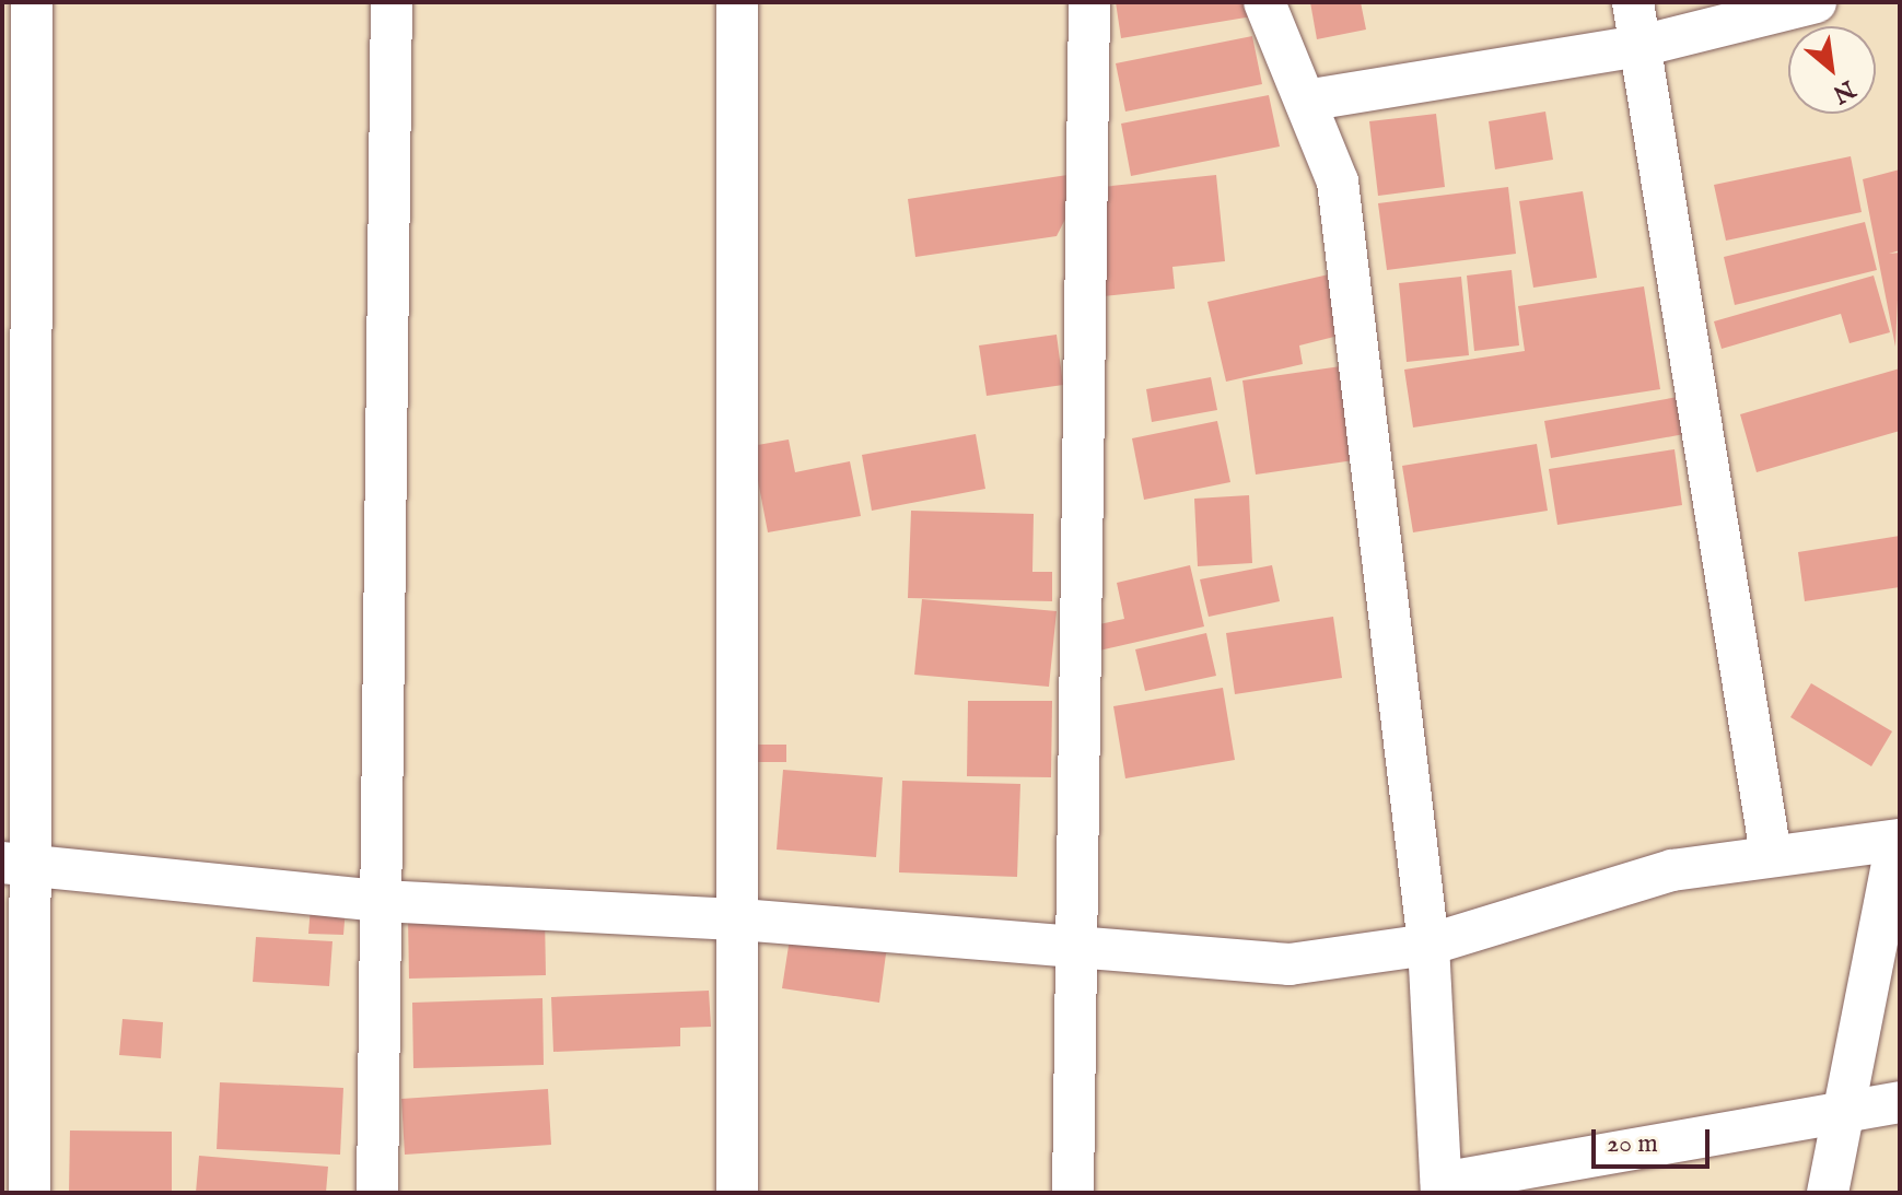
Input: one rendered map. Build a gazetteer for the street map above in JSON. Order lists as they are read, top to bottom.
{
  "scale_bar": "20 m",
  "north": "bottom right"
}
